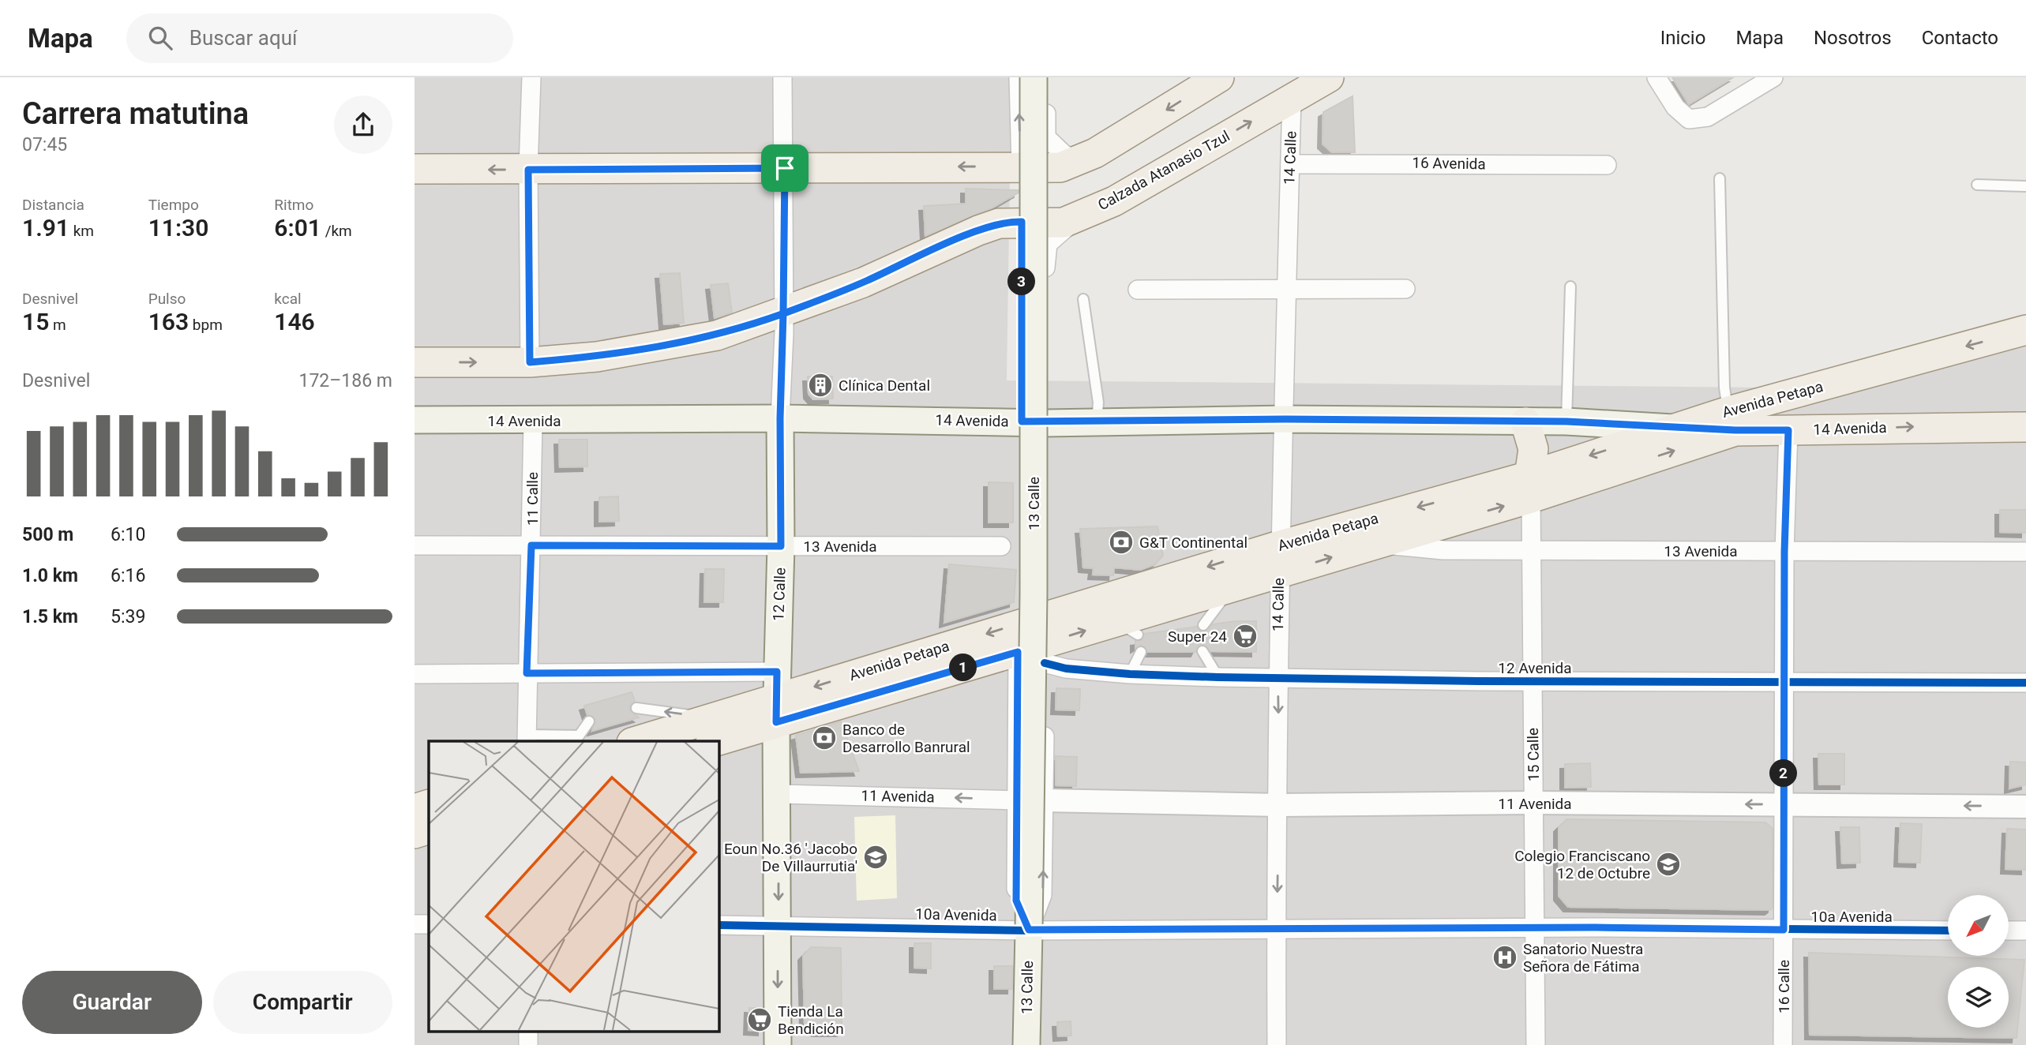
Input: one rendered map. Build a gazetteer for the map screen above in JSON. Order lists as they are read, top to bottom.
{
  "streets": {
    "main road": [
      "Calzada Atanasio Tzul",
      "Avenida Petapa",
      "14 Avenida",
      "13 Calle",
      "12 Calle"
    ],
    "street": [
      "14 Calle",
      "16 Avenida",
      "11 Calle",
      "13 Avenida",
      "12 Avenida",
      "15 Calle",
      "11 Avenida",
      "10a Avenida",
      "16 Calle"
    ]
  },
  "crossings": [
    ["14 Calle", "16 Avenida"],
    ["14 Calle", "Calzada Atanasio Tzul"],
    ["14 Calle", "Avenida Petapa"],
    ["14 Calle", "14 Avenida"],
    ["14 Calle", "12 Avenida"],
    ["14 Calle", "11 Avenida"],
    ["14 Calle", "10a Avenida"],
    ["Calzada Atanasio Tzul", "13 Calle"],
    ["Calzada Atanasio Tzul", "12 Calle"],
    ["Avenida Petapa", "14 Avenida"],
    ["Avenida Petapa", "13 Calle"],
    ["Avenida Petapa", "13 Avenida"],
    ["Avenida Petapa", "12 Calle"],
    ["Avenida Petapa", "12 Avenida"],
    ["Avenida Petapa", "15 Calle"],
    ["14 Avenida", "11 Calle"],
    ["14 Avenida", "13 Calle"],
    ["14 Avenida", "12 Calle"],
    ["14 Avenida", "16 Calle"],
    ["11 Calle", "13 Avenida"],
    ["13 Calle", "12 Avenida"],
    ["13 Calle", "11 Avenida"],
    ["13 Calle", "10a Avenida"],
    ["13 Avenida", "12 Calle"],
    ["13 Avenida", "15 Calle"],
    ["13 Avenida", "16 Calle"],
    ["12 Calle", "11 Avenida"],
    ["12 Calle", "10a Avenida"],
    ["12 Avenida", "15 Calle"],
    ["12 Avenida", "16 Calle"],
    ["15 Calle", "11 Avenida"],
    ["15 Calle", "10a Avenida"],
    ["11 Avenida", "16 Calle"],
    ["10a Avenida", "16 Calle"]
  ],
  "one_way": ["11 Avenida"],
  "places": {
    "building": ["Clínica Dental"],
    "bank": ["G&T Continental", "Banco de Desarrollo Banrural"],
    "supermarket": ["Super 24", "Tienda La Bendición"],
    "school or university": ["Eoun No.36 'Jacobo De Villaurrutia'", "Colegio Franciscano 12 de Octubre"],
    "hospital": ["Sanatorio Nuestra Señora de Fátima"]
  },
  "north": "bottom left",
  "page": {
    "header": "Mapa",
    "search": "Buscar aquí",
    "nav": [
      "Inicio",
      "Mapa",
      "Nosotros",
      "Contacto"
    ],
    "heading": ["Carrera matutina", "07:45"],
    "stats": [
      ["Distancia", "1.91 km"],
      ["Tiempo", "11:30"],
      ["Ritmo", "6:01 /km"],
      ["Desnivel", "15 m"],
      ["Pulso", "163 bpm"],
      ["kcal", "146"]
    ],
    "pins": ["3", "1", "2"],
    "chart": ["Desnivel", "172–186 m"],
    "list": [
      {
        "name": "500 m",
        "note": "6:10"
      },
      {
        "name": "1.0 km",
        "note": "6:16"
      },
      {
        "name": "1.5 km",
        "note": "5:39"
      }
    ],
    "buttons": ["Guardar", "Compartir"]
  }
}
